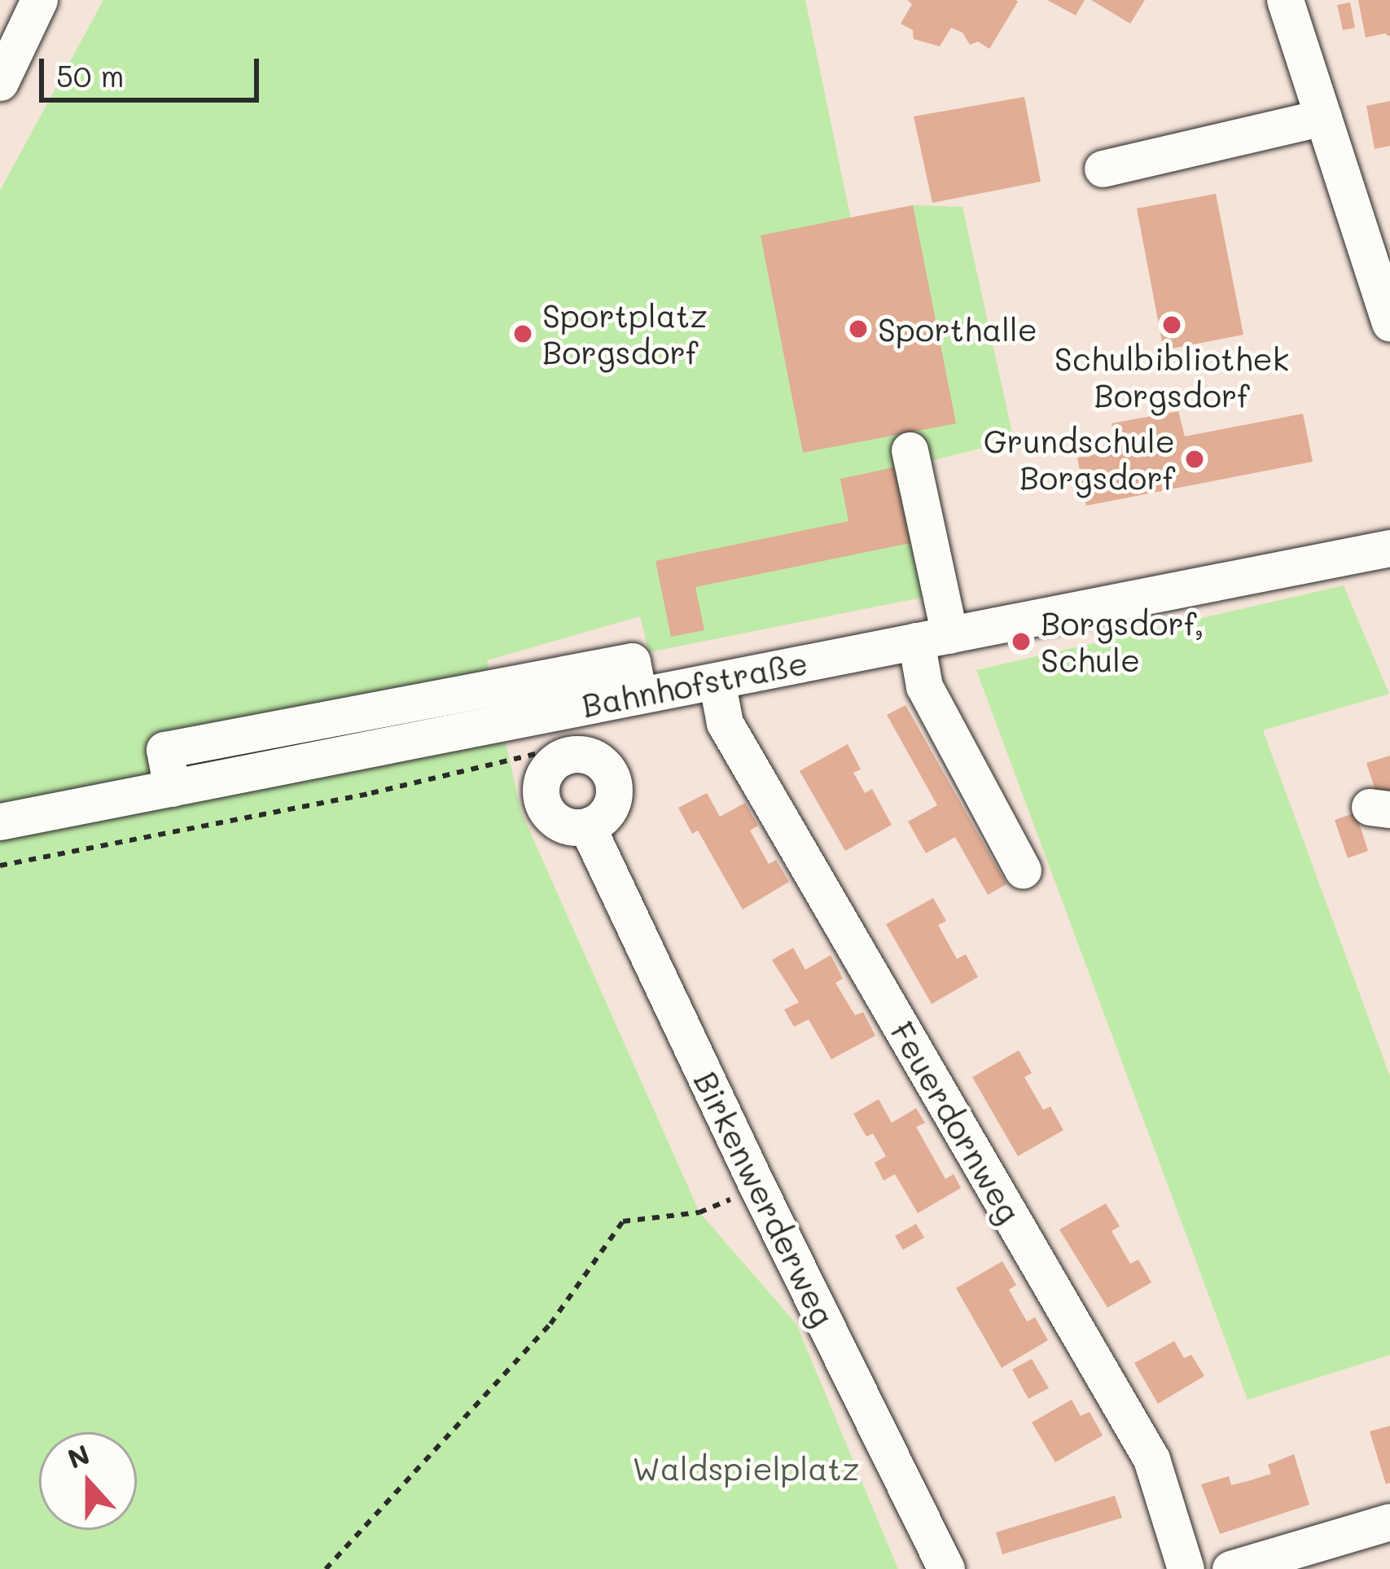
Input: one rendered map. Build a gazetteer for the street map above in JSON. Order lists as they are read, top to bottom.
{
  "streets": {
    "street": ["Bahnhofstraße", "Feuerdornweg", "Birkenwerderweg"]
  },
  "crossings": [
    ["Bahnhofstraße", "Feuerdornweg"]
  ],
  "parks": ["Waldspielplatz"],
  "places": [
    "Schulbibliothek Borgsdorf",
    "Sporthalle",
    "Sportplatz Borgsdorf",
    "Grundschule Borgsdorf",
    "Borgsdorf, Schule"
  ],
  "scale_bar": "50 m",
  "north": "top"
}
